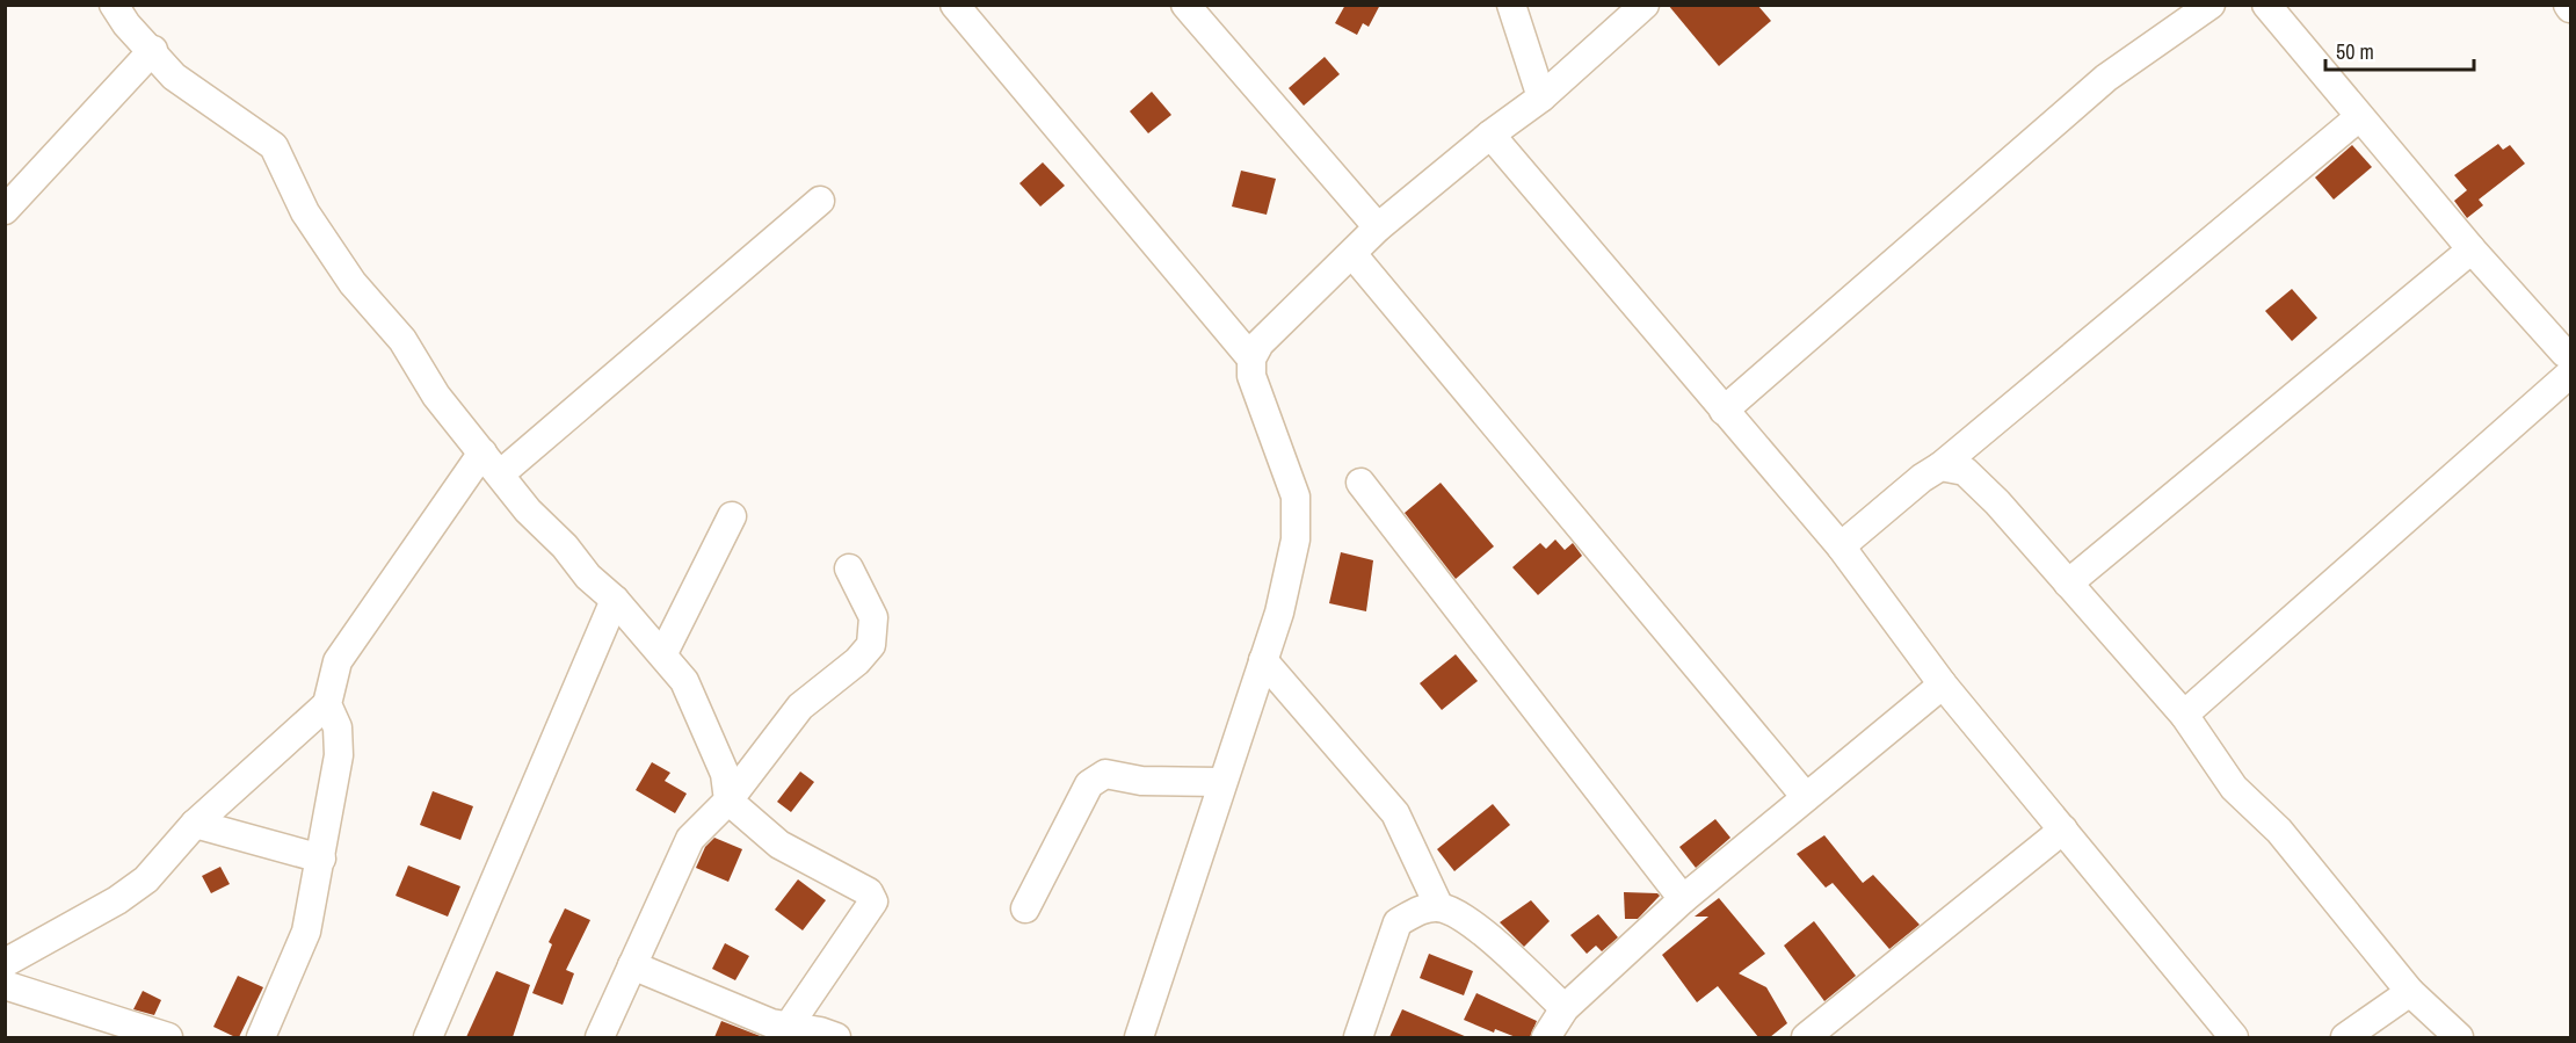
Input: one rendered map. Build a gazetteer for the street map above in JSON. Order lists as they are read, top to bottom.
{
  "scale_bar": "50 m"
}
